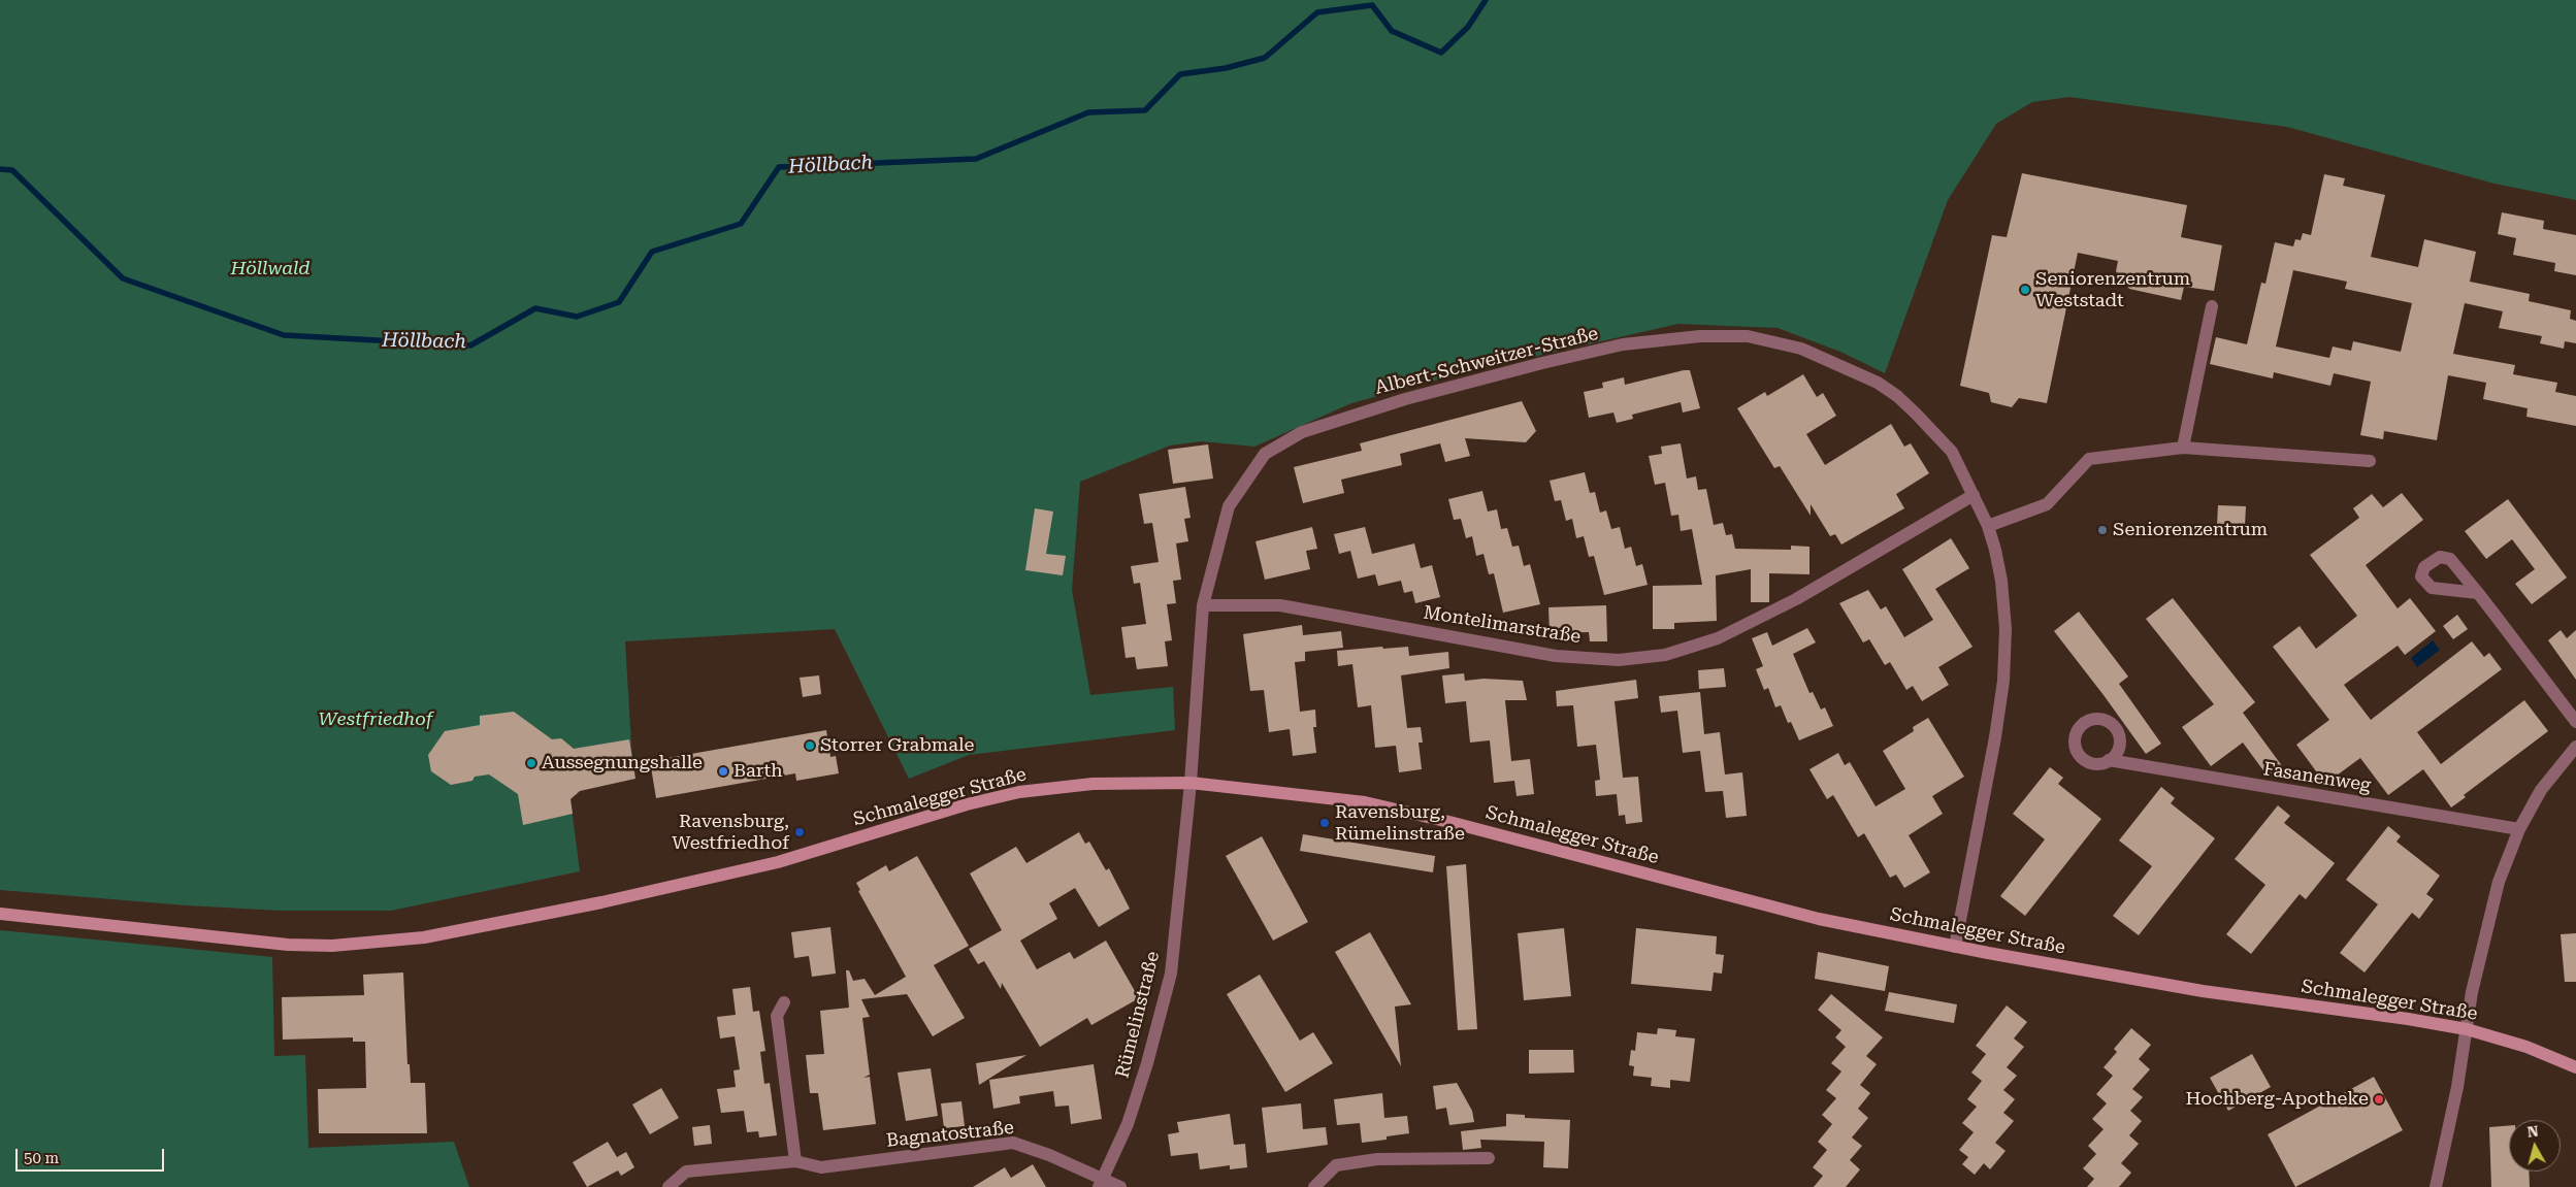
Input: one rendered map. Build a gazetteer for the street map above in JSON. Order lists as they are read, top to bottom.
{
  "streets": {
    "street": [
      "Albert-Schweitzer-Straße",
      "Montelimarstraße",
      "Fasanenweg",
      "Schmalegger Straße",
      "Rümelinstraße",
      "Bagnatostraße"
    ]
  },
  "crossings": [
    ["Albert-Schweitzer-Straße", "Montelimarstraße"],
    ["Albert-Schweitzer-Straße", "Schmalegger Straße"],
    ["Albert-Schweitzer-Straße", "Rümelinstraße"],
    ["Schmalegger Straße", "Rümelinstraße"],
    ["Rümelinstraße", "Bagnatostraße"]
  ],
  "water": ["Höllbach"],
  "parks": ["Höllwald", "Westfriedhof"],
  "places": [
    "Seniorenzentrum Weststadt",
    "Seniorenzentrum",
    "Storrer Grabmale",
    "Aussegnungshalle",
    "Barth",
    "Ravensburg, Rümelinstraße",
    "Ravensburg, Westfriedhof",
    "Hochberg-Apotheke"
  ],
  "scale_bar": "50 m",
  "north": "top"
}
